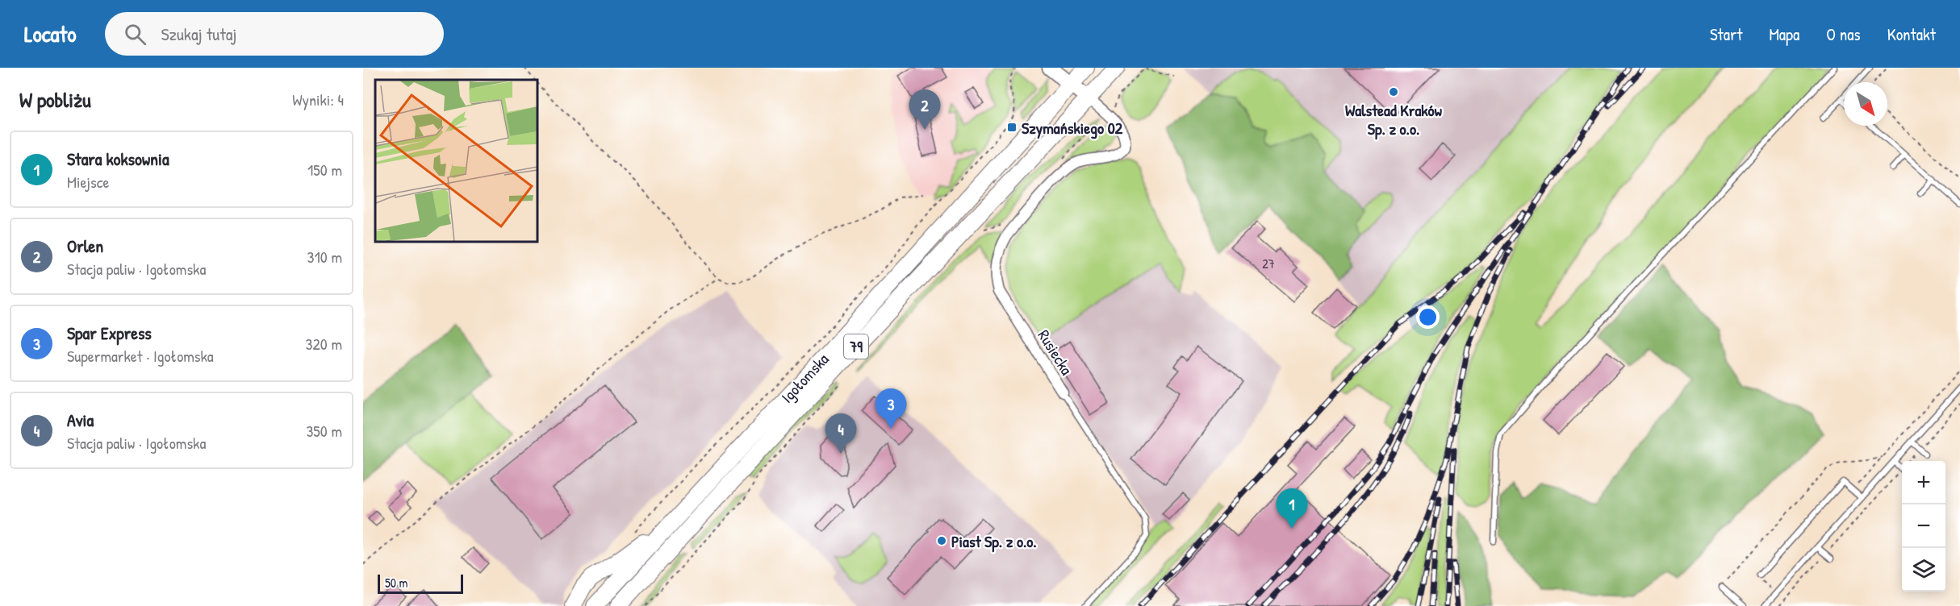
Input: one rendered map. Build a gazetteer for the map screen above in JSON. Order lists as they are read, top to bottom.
{
  "streets": {
    "main road": ["79", "Igołomska"],
    "street": ["Rusiecka"]
  },
  "crossings": [
    ["Rusiecka", "Igołomska"]
  ],
  "places": {
    "other": ["Walstead Kraków Sp. z o.o.", "Piast Sp. z o.o."],
    "transit": ["Szymańskiego 02"]
  },
  "house_numbers": ["27"],
  "scale_bar": "50 m",
  "north": "bottom right",
  "page": {
    "header": "Locato",
    "search": "Szukaj tutaj",
    "nav": [
      "Start",
      "Mapa",
      "O nas",
      "Kontakt"
    ],
    "heading": ["W pobliżu", "Wyniki: 4"],
    "pins": [
      "2",
      "3",
      "4",
      "1"
    ],
    "list": [
      {
        "mark": "1",
        "name": "Stara koksownia",
        "note": "Miejsce",
        "value": "150 m"
      },
      {
        "mark": "2",
        "name": "Orlen",
        "note": "Stacja paliw · Igołomska",
        "value": "310 m"
      },
      {
        "mark": "3",
        "name": "Spar Express",
        "note": "Supermarket · Igołomska",
        "value": "320 m"
      },
      {
        "mark": "4",
        "name": "Avia",
        "note": "Stacja paliw · Igołomska",
        "value": "350 m"
      }
    ],
    "map_buttons": ["+", "−"],
    "scale": "50 m"
  }
}
